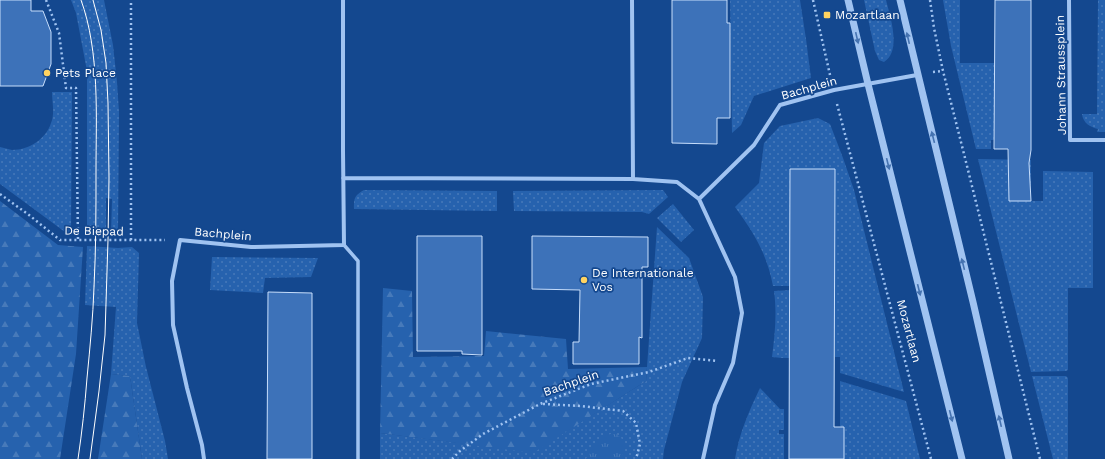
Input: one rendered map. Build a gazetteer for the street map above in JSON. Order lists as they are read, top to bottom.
{
  "streets": {
    "street": ["Johann Straussplein", "Bachplein", "Mozartlaan"],
    "path": ["De Biepad"]
  },
  "crossings": [
    ["Bachplein", "De Biepad"],
    ["Bachplein", "Mozartlaan"]
  ],
  "places": {
    "transit": ["Mozartlaan"],
    "other": ["Pets Place", "De Internationale Vos"]
  }
}
